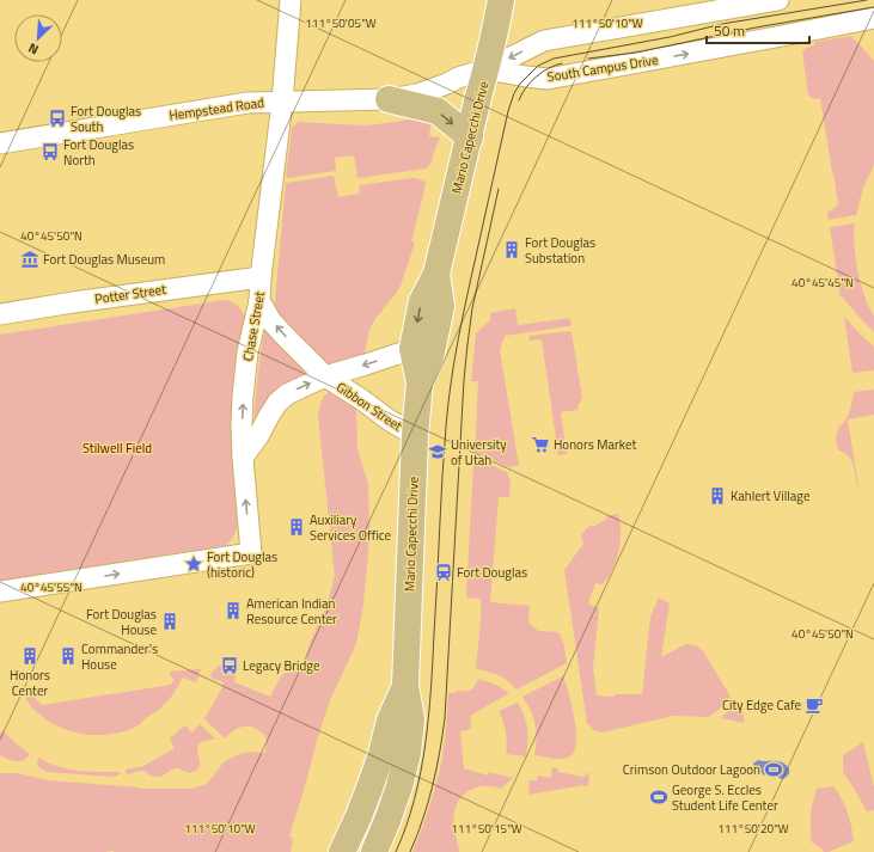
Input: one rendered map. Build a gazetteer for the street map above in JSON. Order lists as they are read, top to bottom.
{
  "streets": {
    "main road": ["Mario Capecchi Drive"],
    "street": [
      "South Campus Drive",
      "Hempstead Road",
      "Potter Street",
      "Chase Street",
      "Gibbon Street"
    ]
  },
  "crossings": [
    ["South Campus Drive", "Hempstead Road"],
    ["South Campus Drive", "Mario Capecchi Drive"],
    ["Hempstead Road", "Mario Capecchi Drive"],
    ["Hempstead Road", "Chase Street"],
    ["Mario Capecchi Drive", "Gibbon Street"],
    ["Potter Street", "Chase Street"],
    ["Chase Street", "Gibbon Street"]
  ],
  "parks": ["Stilwell Field"],
  "places": {
    "bus stop": ["Fort Douglas South", "Fort Douglas North", "Legacy Bridge"],
    "building": [
      "Fort Douglas Substation",
      "Kahlert Village",
      "Auxiliary Services Office",
      "American Indian Resource Center",
      "Fort Douglas House",
      "Honors Center",
      "Commander's House"
    ],
    "museum": ["Fort Douglas Museum"],
    "supermarket": ["Honors Market"],
    "school or university": ["University of Utah"],
    "place": ["Fort Douglas (historic)"],
    "station": ["Fort Douglas"],
    "cafe": ["City Edge Cafe"],
    "sports": ["Crimson Outdoor Lagoon", "George S. Eccles Student Life Center"]
  },
  "scale_bar": "50 m",
  "north": "bottom left",
  "coordinates": [
    "111°50'05\"W",
    "111°50'10\"W",
    "40°45'50\"N",
    "40°45'45\"N",
    "40°45'55\"N",
    "111°50'15\"W",
    "111°50'20\"W"
  ]
}
